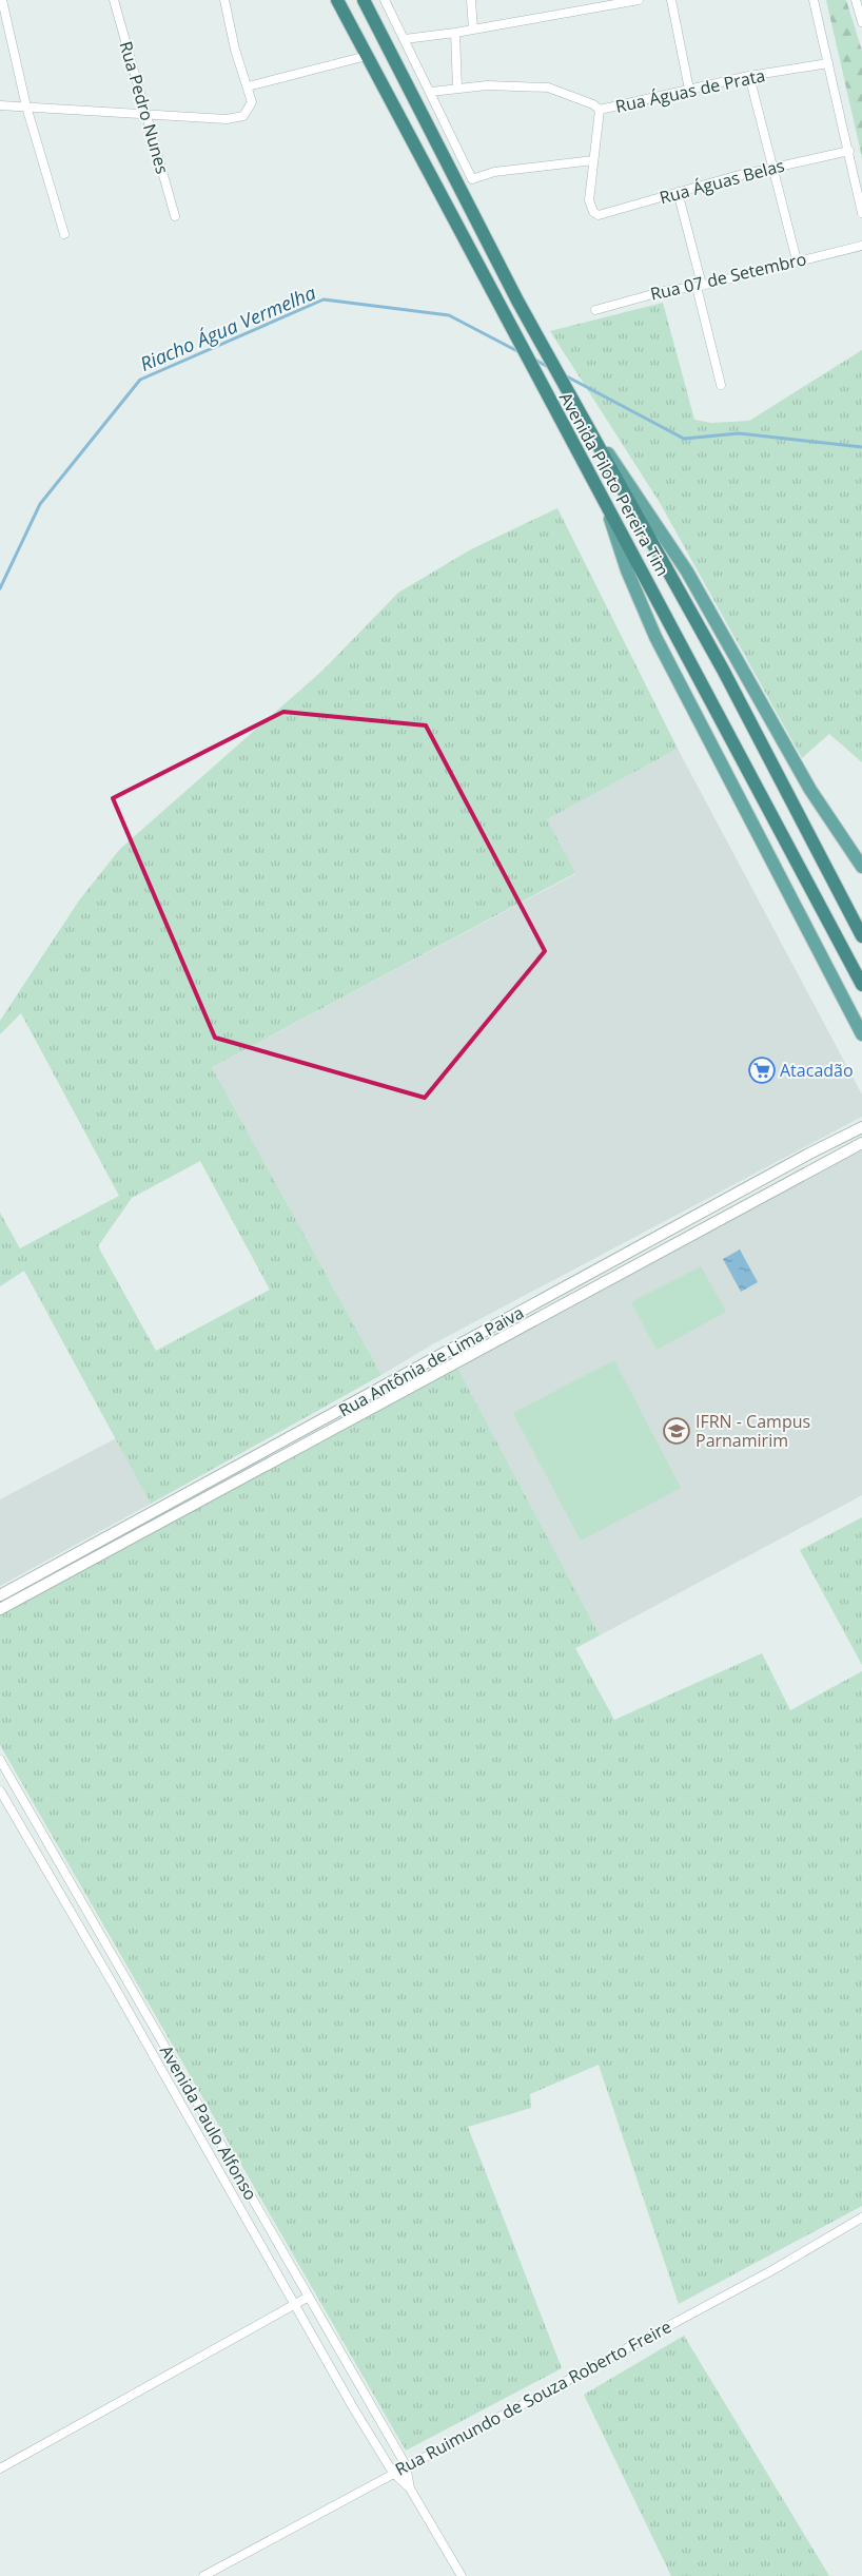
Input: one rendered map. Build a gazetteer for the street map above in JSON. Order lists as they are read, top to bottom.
{
  "streets": {
    "highway": ["Avenida Piloto Pereira Tim"],
    "street": [
      "Rua Águas de Prata",
      "Rua Pedro Nunes",
      "Rua Águas Belas",
      "Rua 07 de Setembro",
      "Rua Antônia de Lima Paiva",
      "Avenida Paulo Alfonso",
      "Rua Ruimundo de Souza Roberto Freire"
    ]
  },
  "crossings": [
    ["Avenida Paulo Alfonso", "Rua Ruimundo de Souza Roberto Freire"]
  ],
  "water": ["Riacho Água Vermelha"],
  "places": {
    "supermarket": ["Atacadão"],
    "school or university": ["IFRN - Campus Parnamirim"]
  }
}
